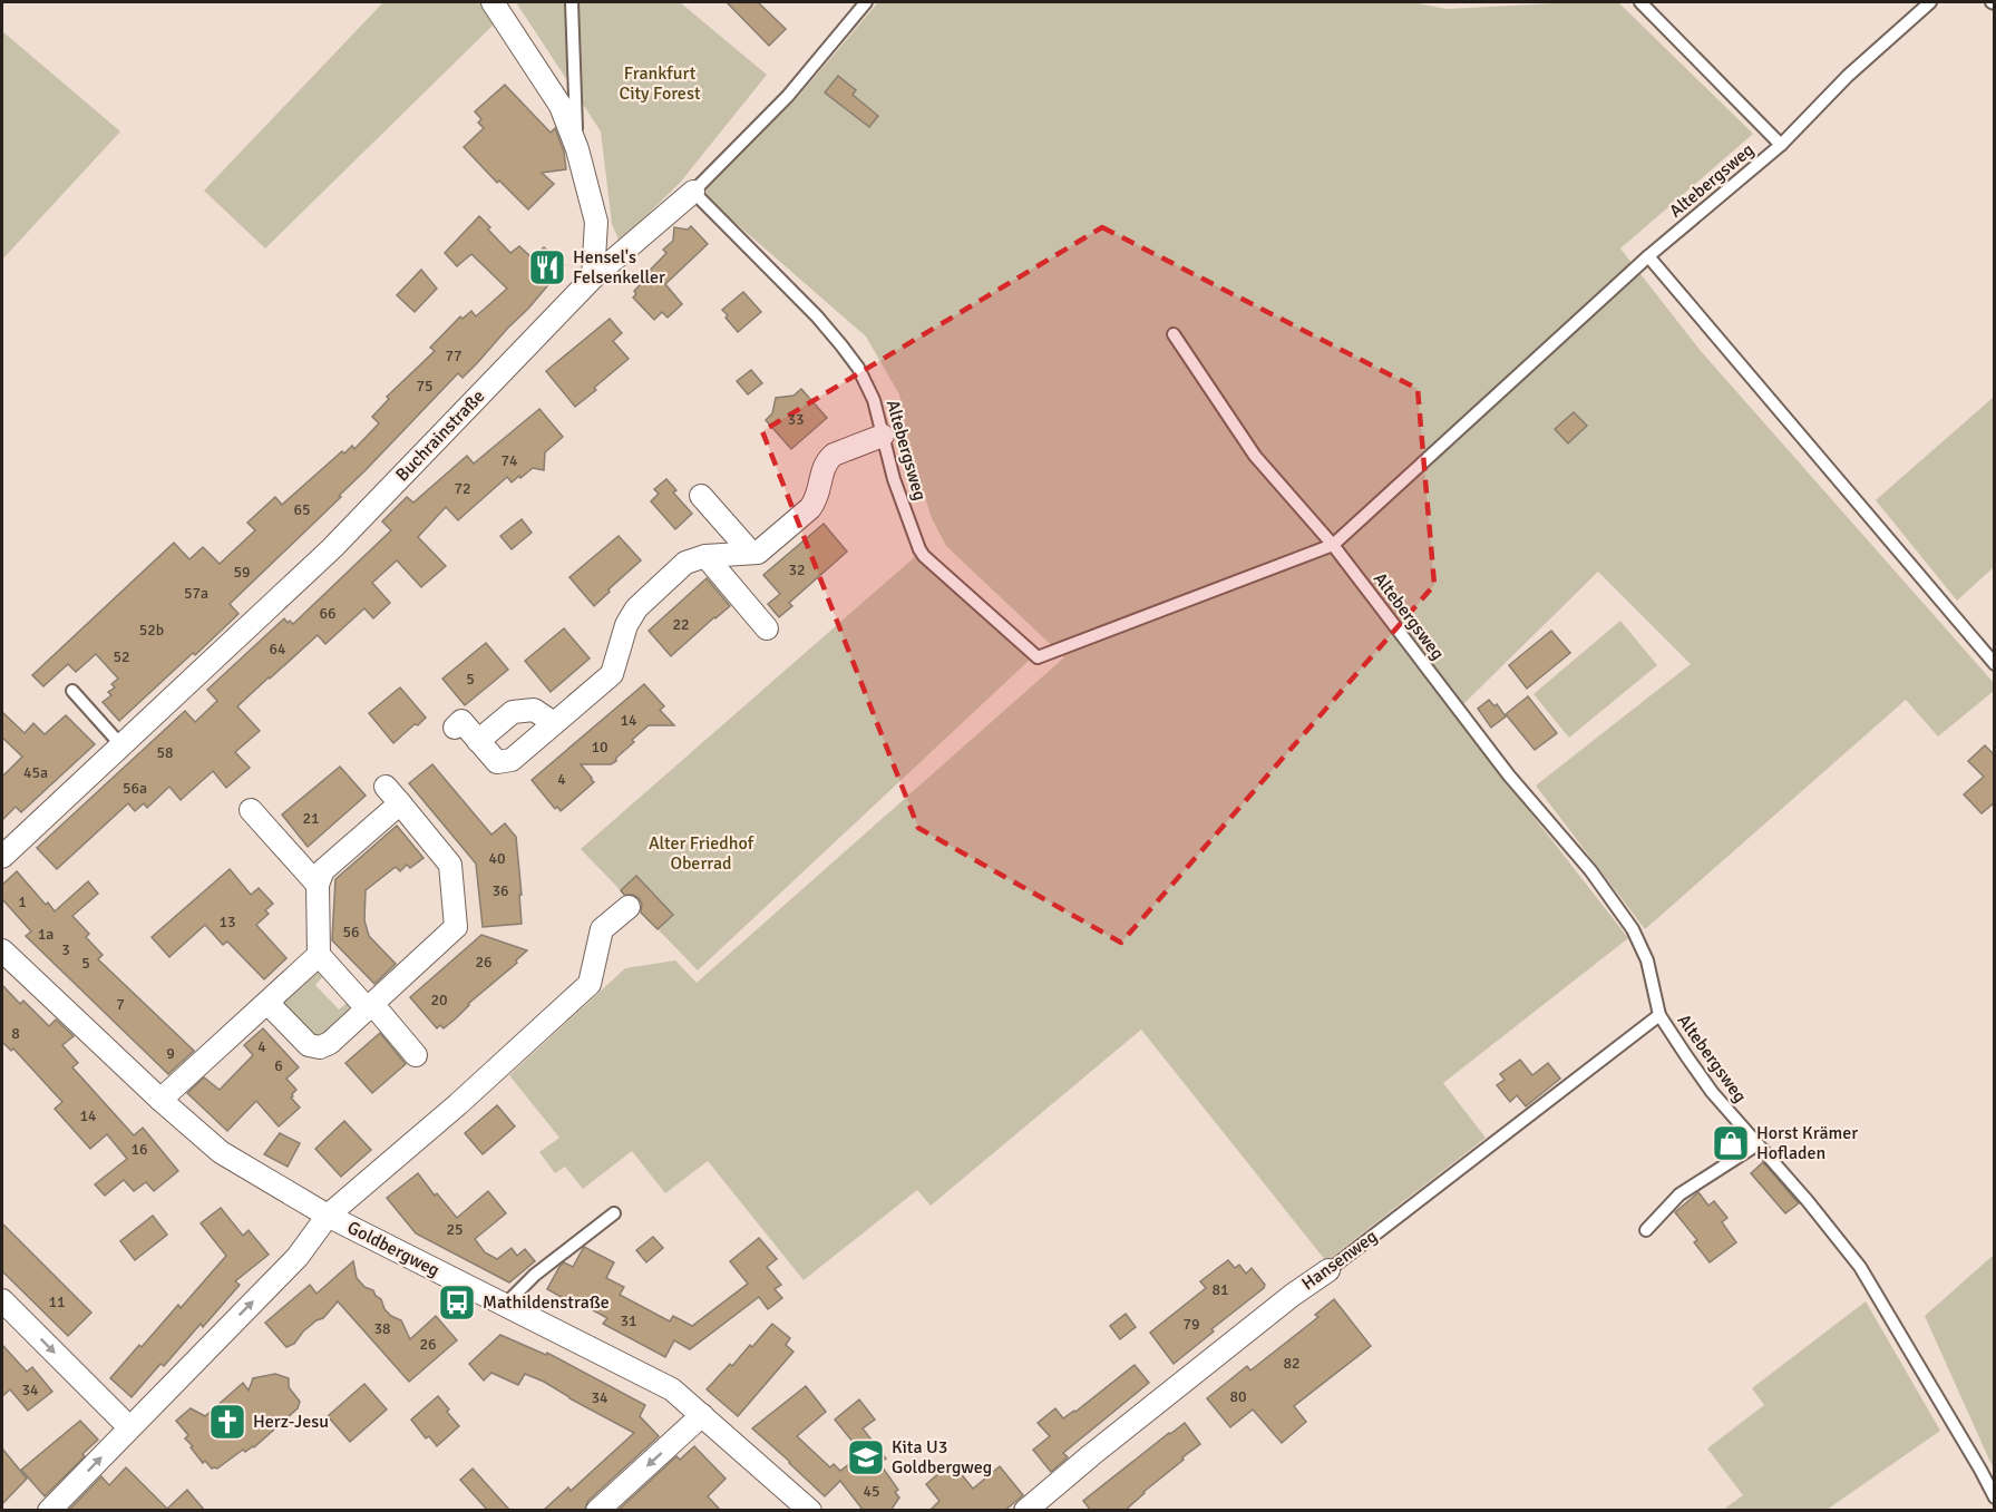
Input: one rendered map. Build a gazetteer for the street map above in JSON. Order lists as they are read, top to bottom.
{
  "streets": {
    "street": ["Buchrainstraße", "Goldbergweg", "Hansenweg"],
    "lane": ["Altebergsweg"]
  },
  "crossings": [
    ["Altebergsweg", "Buchrainstraße"],
    ["Altebergsweg", "Hansenweg"]
  ],
  "parks": ["Frankfurt City Forest", "Alter Friedhof Oberrad"],
  "places": {
    "restaurant": ["Hensel's Felsenkeller"],
    "shop": ["Horst Krämer Hofladen"],
    "bus stop": ["Mathildenstraße"],
    "church": ["Herz-Jesu"],
    "school or university": ["Kita U3 Goldbergweg"]
  },
  "house_numbers": [
    "77",
    "75",
    "33",
    "74",
    "72",
    "65",
    "32",
    "59",
    "57a",
    "66",
    "22",
    "52b",
    "64",
    "52",
    "5",
    "14",
    "10",
    "58",
    "45a",
    "4",
    "56a",
    "21",
    "40",
    "36",
    "1",
    "13",
    "56",
    "1a",
    "3",
    "26",
    "5",
    "20",
    "7",
    "8",
    "4",
    "9",
    "6",
    "14",
    "16",
    "25",
    "81",
    "11",
    "31",
    "79",
    "38",
    "26",
    "82",
    "34",
    "80",
    "34",
    "45"
  ]
}
